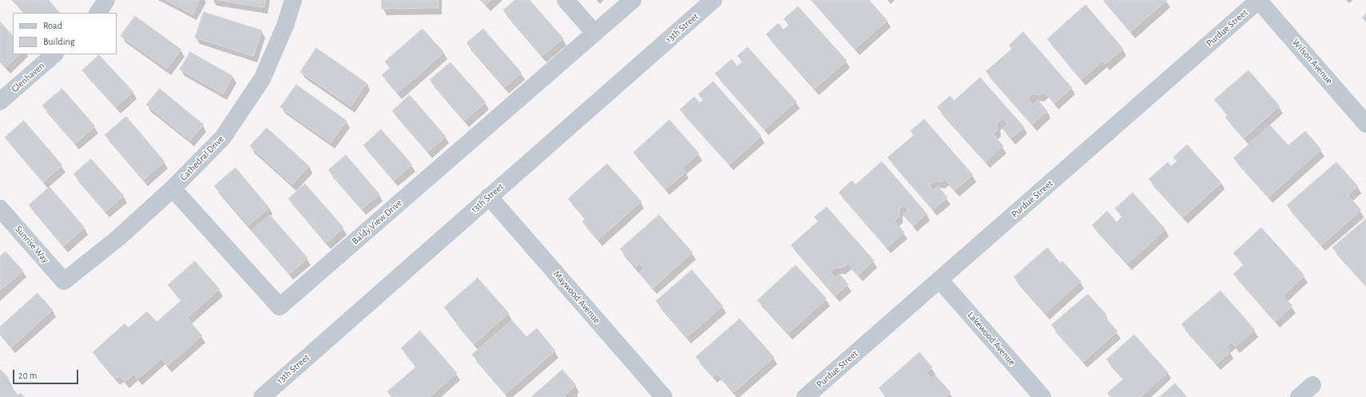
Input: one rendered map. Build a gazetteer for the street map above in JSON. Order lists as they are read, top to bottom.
{
  "streets": {
    "street": [
      "13th Street",
      "Purdue Street",
      "Wilson Avenue",
      "Glenhaven",
      "Cathedral Drive",
      "Baldy View Drive",
      "Sunrise Way",
      "Maywood Avenue",
      "Lakewood Avenue"
    ]
  },
  "crossings": [
    ["13th Street", "Maywood Avenue"],
    ["Purdue Street", "Wilson Avenue"],
    ["Purdue Street", "Lakewood Avenue"],
    ["Cathedral Drive", "Baldy View Drive"],
    ["Cathedral Drive", "Sunrise Way"]
  ],
  "legend": ["Road", "Building"],
  "scale_bar": "20 m"
}
